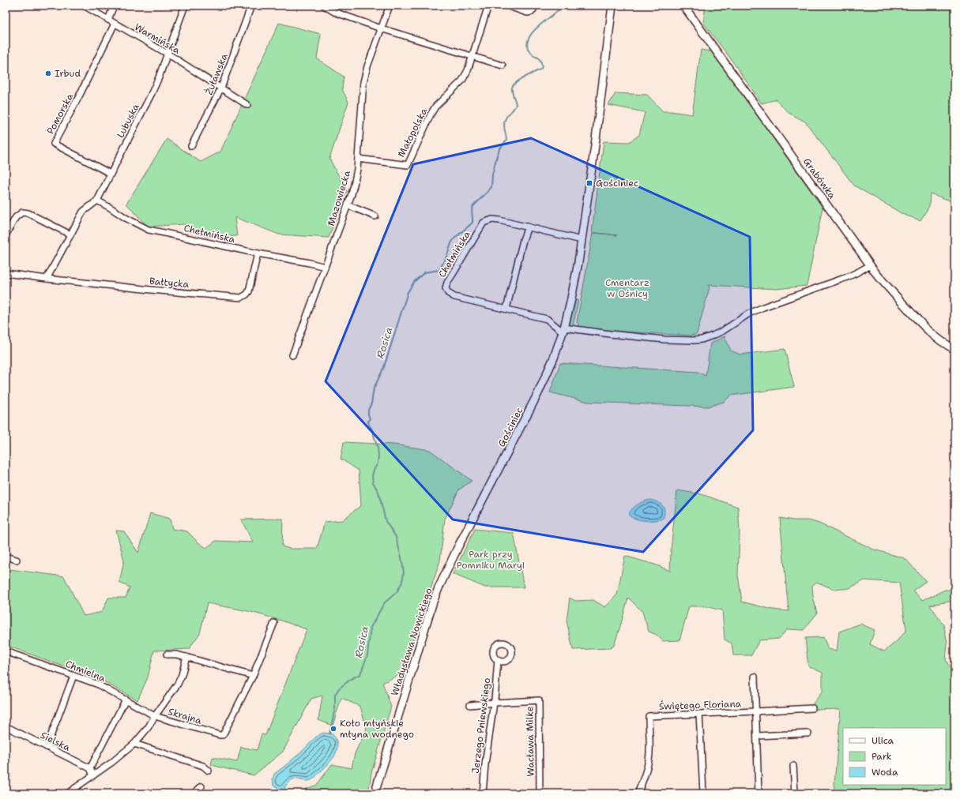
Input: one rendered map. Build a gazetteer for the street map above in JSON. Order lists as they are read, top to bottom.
{
  "streets": {
    "street": [
      "Warmińska",
      "Żuławska",
      "Pomorska",
      "Lubuska",
      "Małopolska",
      "Grabówka",
      "Mazowiecka",
      "Chełmińska",
      "Bałtycka",
      "Gościniec",
      "Władysława Nowickiego",
      "Chmielna",
      "Świętego Floriana",
      "Skrajna",
      "Jerzego Pniewskiego",
      "Sielska",
      "Wacława Milke"
    ]
  },
  "crossings": [
    ["Warmińska", "Żuławska"],
    ["Warmińska", "Pomorska"],
    ["Warmińska", "Lubuska"],
    ["Pomorska", "Lubuska"],
    ["Lubuska", "Chełmińska"],
    ["Małopolska", "Mazowiecka"],
    ["Mazowiecka", "Chełmińska"],
    ["Chełmińska", "Bałtycka"],
    ["Chełmińska", "Gościniec"],
    ["Gościniec", "Władysława Nowickiego"],
    ["Chmielna", "Skrajna"],
    ["Jerzego Pniewskiego", "Wacława Milke"]
  ],
  "water": ["Rosica"],
  "parks": ["Cmentarz w Ośnicy", "Park przy Pomniku Maryi"],
  "places": {
    "other": ["Irbud", "Koło młyńskie młyna wodnego"],
    "transit": ["Gościniec"]
  },
  "legend": ["Ulica", "Park", "Woda"]
}
